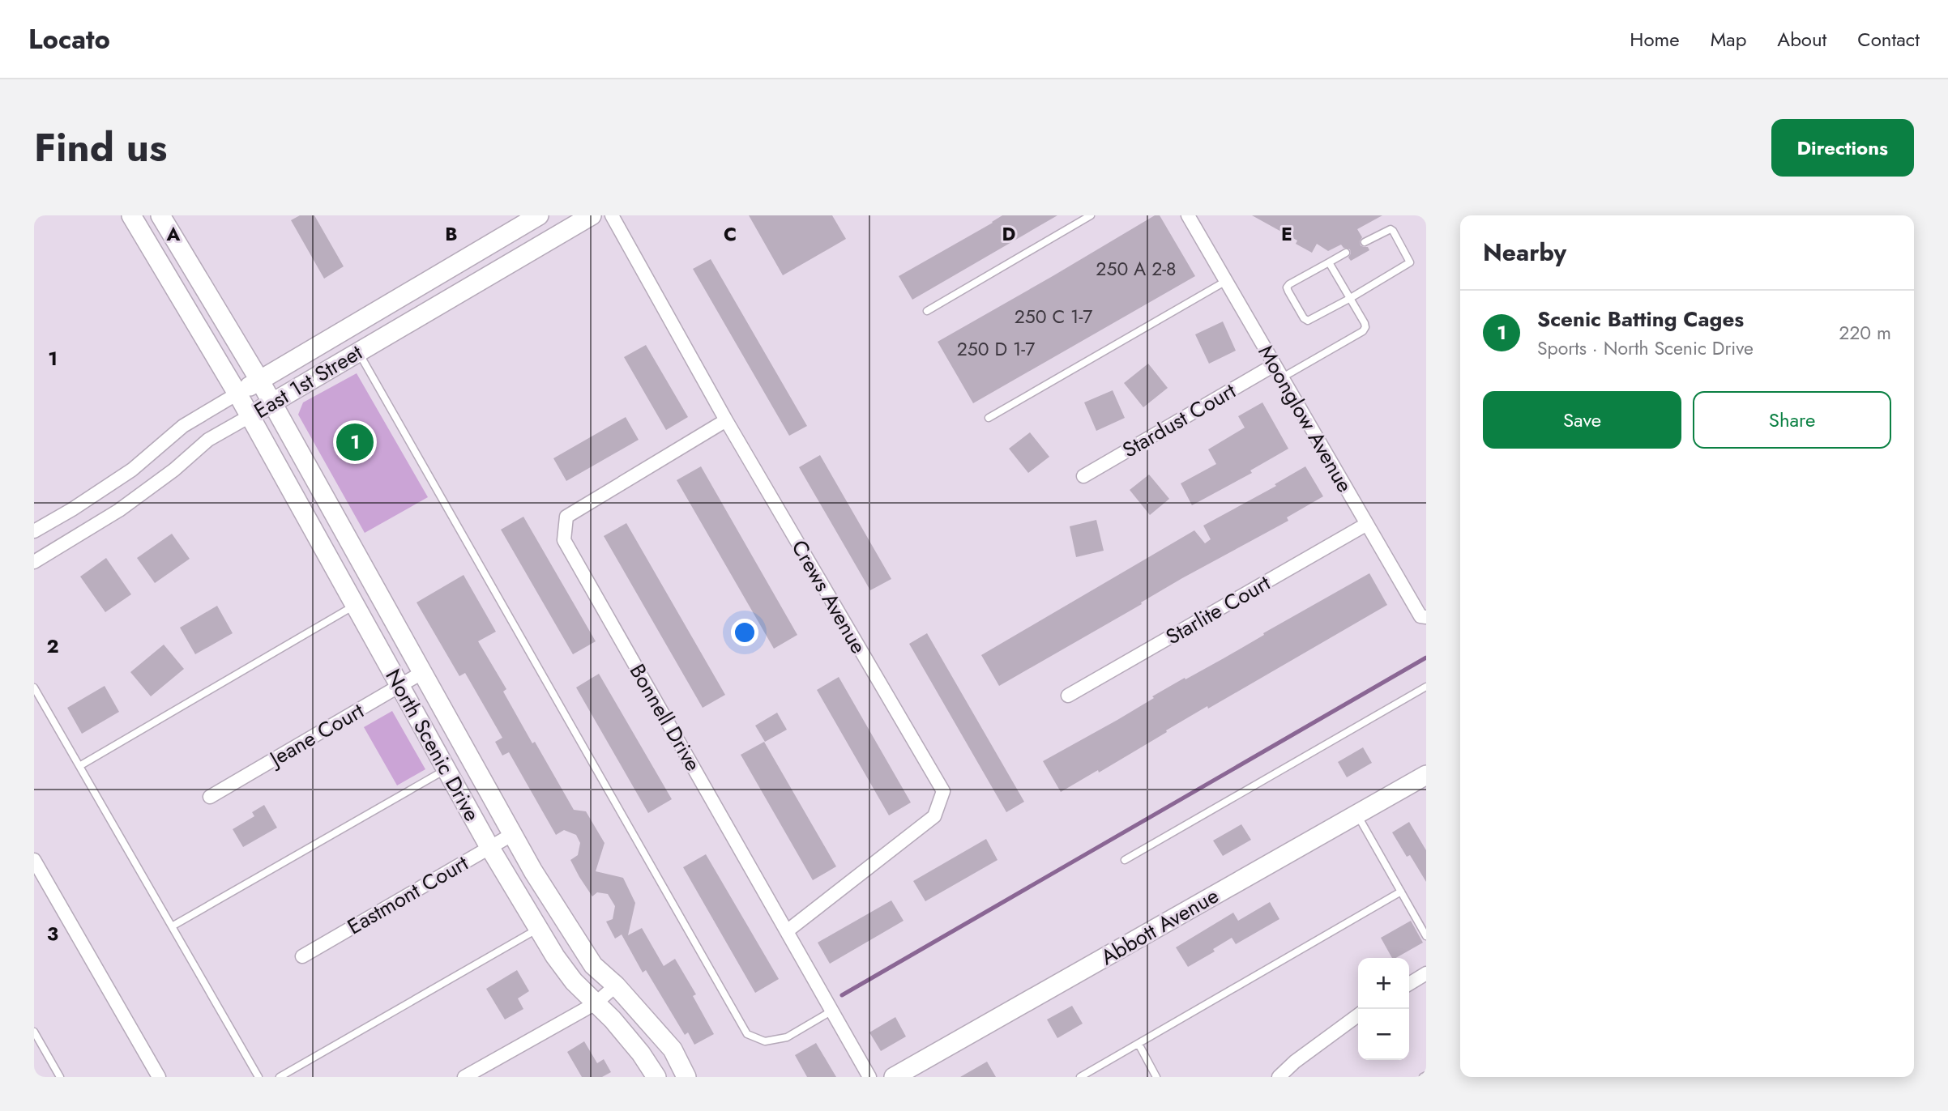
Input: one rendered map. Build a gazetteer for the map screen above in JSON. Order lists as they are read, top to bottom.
{
  "streets": {
    "main road": ["East 1st Street", "North Scenic Drive", "Abbott Avenue"],
    "street": [
      "Moonglow Avenue",
      "Stardust Court",
      "Crews Avenue",
      "Starlite Court",
      "Bonnell Drive",
      "Jeane Court",
      "Eastmont Court"
    ]
  },
  "crossings": [
    ["East 1st Street", "North Scenic Drive"],
    ["Moonglow Avenue", "Stardust Court"],
    ["Moonglow Avenue", "Starlite Court"],
    ["Crews Avenue", "Bonnell Drive"],
    ["Jeane Court", "North Scenic Drive"],
    ["North Scenic Drive", "Eastmont Court"]
  ],
  "house_numbers": ["250 A 2-8", "250 C 1-7", "250 D 1-7"],
  "page": {
    "header": "Locato",
    "nav": [
      "Home",
      "Map",
      "About",
      "Contact"
    ],
    "title": "Find us",
    "buttons": [
      "Directions",
      ["Save", "Share"]
    ],
    "heading": "Nearby",
    "list": [
      {
        "mark": "1",
        "name": "Scenic Batting Cages",
        "note": "Sports · North Scenic Drive",
        "value": "220 m"
      }
    ],
    "pins": "1",
    "map_buttons": ["+", "−"]
  },
  "grid": {
    "columns": [
      "A",
      "B",
      "C",
      "D",
      "E"
    ],
    "rows": ["1", "2", "3"]
  }
}
